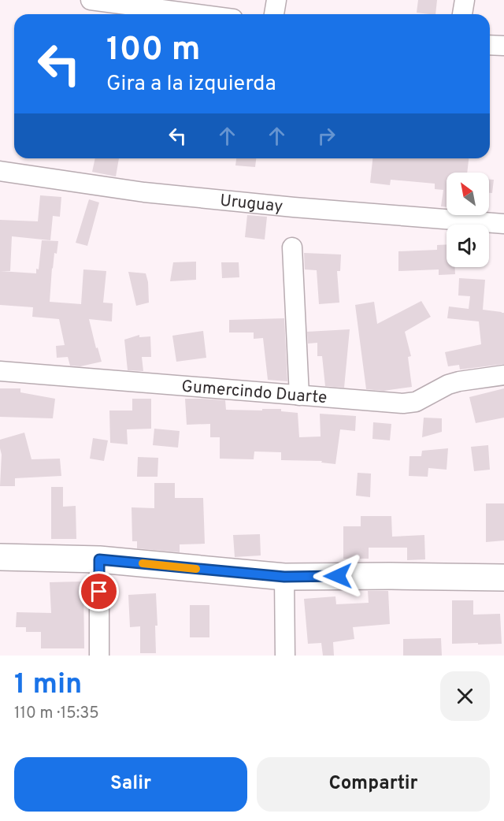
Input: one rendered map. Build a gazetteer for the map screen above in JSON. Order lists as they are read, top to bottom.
{
  "streets": {
    "street": ["Uruguay", "Gumercindo Duarte"]
  },
  "north": "top left",
  "page": {
    "turn": ["100 m", "Gira a la izquierda"],
    "heading": ["1 min", "110 m · 15:35"],
    "buttons": ["Salir", "Compartir"]
  }
}
